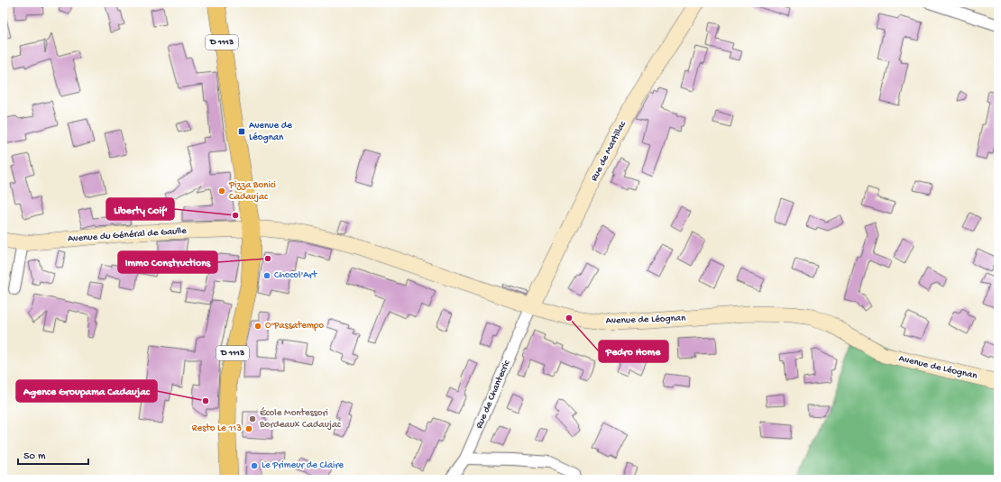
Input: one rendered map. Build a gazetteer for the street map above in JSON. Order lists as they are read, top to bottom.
{
  "streets": {
    "main road": ["D 1113"],
    "street": [
      "Rue de Martillac",
      "Avenue du Général de Gaulle",
      "Avenue de Léognan",
      "Rue de Chantecric"
    ]
  },
  "crossings": [
    ["D 1113", "Avenue du Général de Gaulle"],
    ["D 1113", "Avenue de Léognan"],
    ["Rue de Martillac", "Avenue de Léognan"],
    ["Rue de Martillac", "Rue de Chantecric"],
    ["Avenue du Général de Gaulle", "Avenue de Léognan"],
    ["Avenue de Léognan", "Rue de Chantecric"]
  ],
  "places": {
    "transit": ["Avenue de Léognan"],
    "other": [
      "Pizza Bonici Cadaujac",
      "Liberty Coif'",
      "Immo Constructions",
      "Chocol'Art",
      "Pedro Home",
      "O'Passatempo",
      "Agence Groupama Cadaujac",
      "École Montessori Bordeaux Cadaujac",
      "Resto Le 113",
      "Le Primeur de Claire"
    ]
  },
  "scale_bar": "50 m"
}
